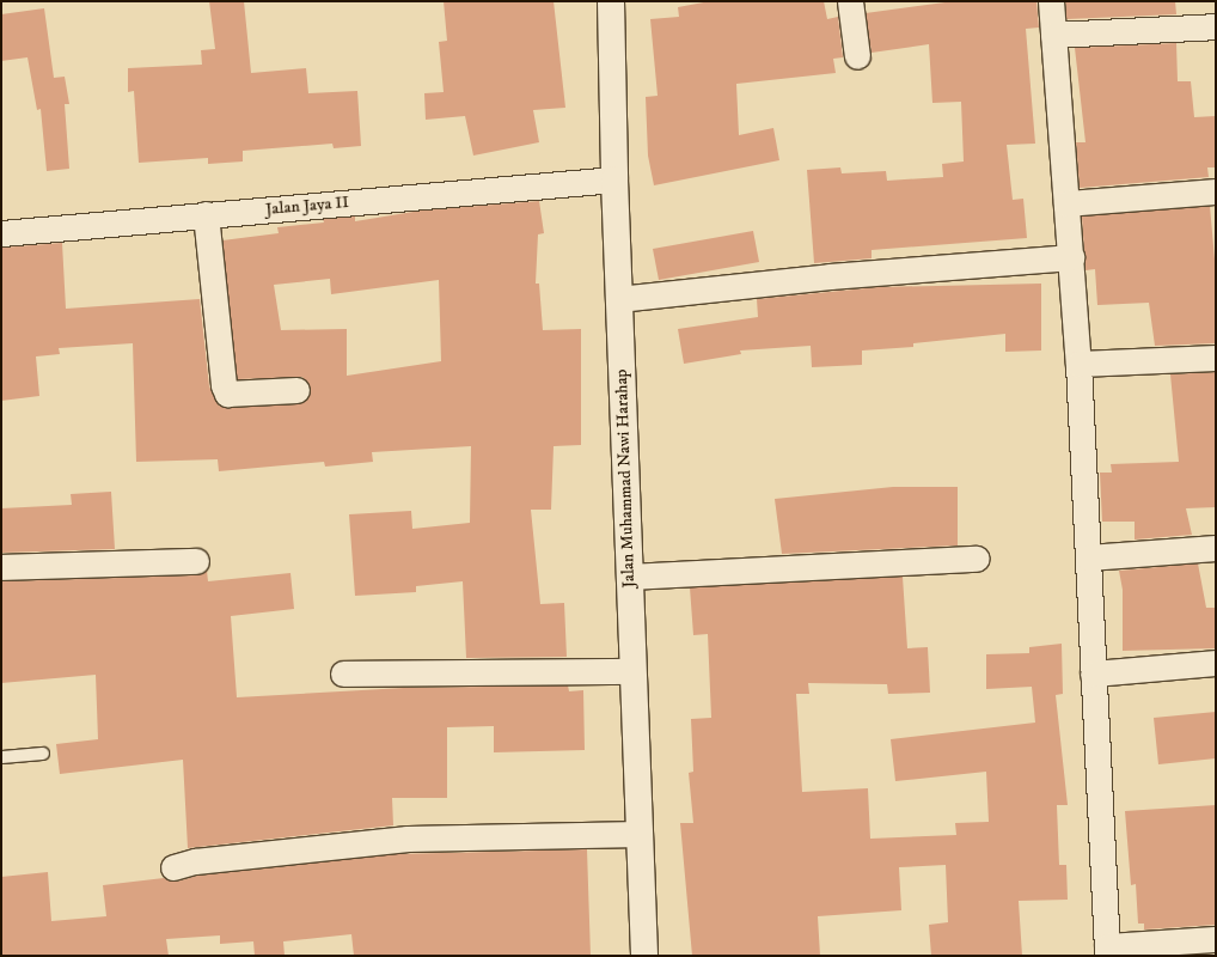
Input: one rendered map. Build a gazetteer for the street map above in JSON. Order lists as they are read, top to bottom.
{
  "streets": {
    "main road": ["Jalan Muhammad Nawi Harahap"],
    "street": ["Jalan Jaya II"]
  },
  "crossings": [
    ["Jalan Jaya II", "Jalan Muhammad Nawi Harahap"]
  ]
}
